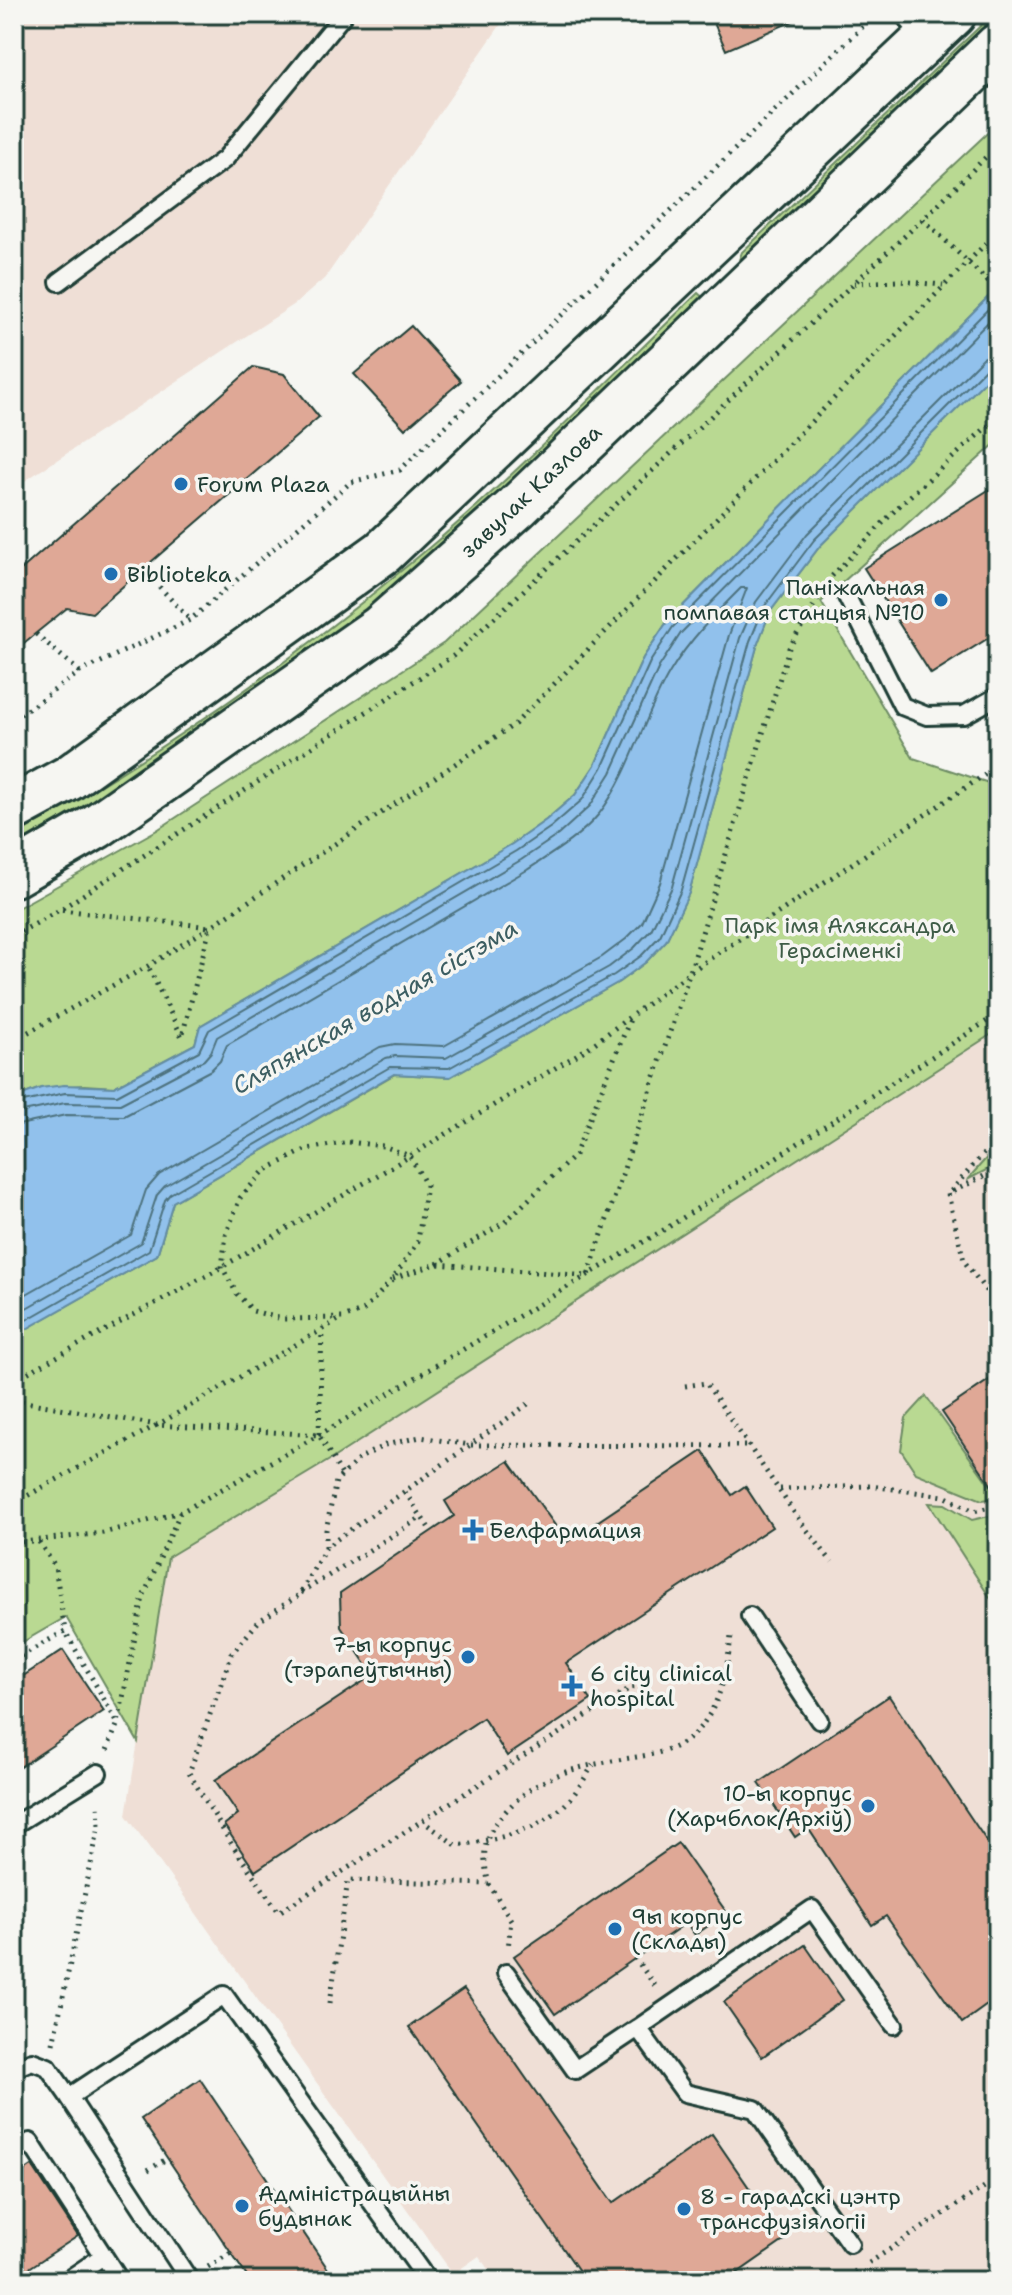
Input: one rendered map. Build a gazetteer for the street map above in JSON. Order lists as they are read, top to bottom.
{
  "streets": {
    "main road": ["завулак Казлова"]
  },
  "water": ["Сляпянская водная сістэма"],
  "parks": ["Парк імя Аляксандра Герасіменкі"],
  "places": {
    "other": [
      "Forum Plaza",
      "Biblioteka",
      "Паніжальная помпавая станцыя №10",
      "7-ы корпус (тэрапеўтычны)",
      "10-ы корпус (Харчблок/Архіў)",
      "9ы корпус (Склады)",
      "Адміністрацыйны будынак",
      "8 - гарадскі цэнтр трансфузіялогіі"
    ],
    "health": ["Белфармация", "6 city clinical hospital"]
  }
}
